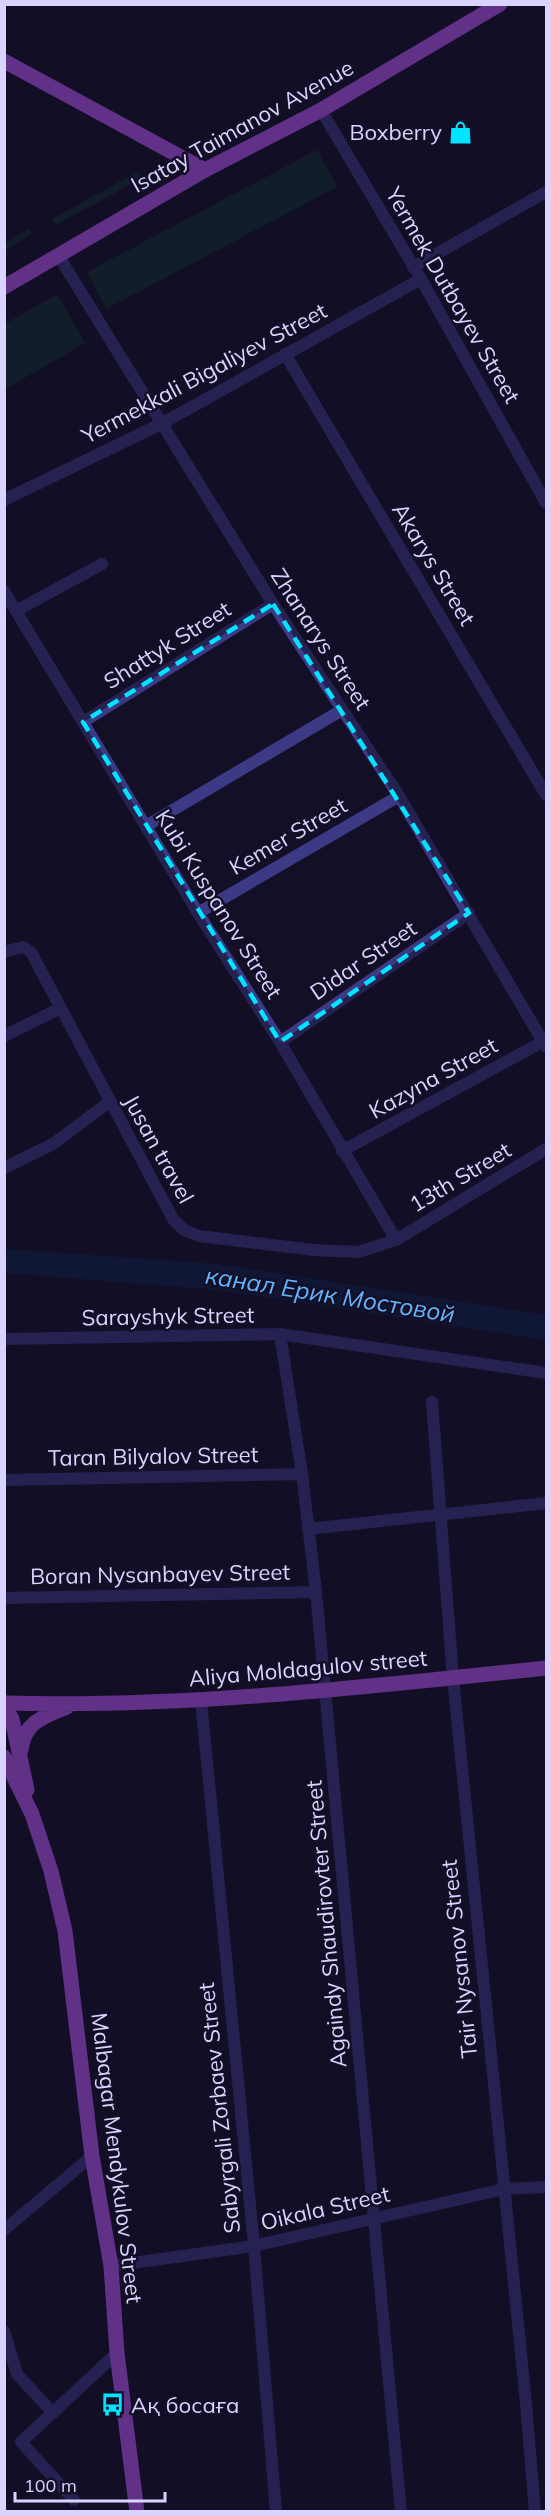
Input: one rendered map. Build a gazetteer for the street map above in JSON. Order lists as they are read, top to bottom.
{
  "streets": {
    "main road": ["Isatay Taimanov Avenue", "Aliya Moldagulov street", "Malbagar Mendykulov Street"],
    "street": [
      "Yermek Dutbayev Street",
      "Yermekkali Bigaliyev Street",
      "Akarys Street",
      "Zhanarys Street",
      "Shattyk Street",
      "Kemer Street",
      "Kubi Kuspanov Street",
      "Didar Street",
      "Kazyna Street",
      "Jusan travel",
      "13th Street",
      "Sarayshyk Street",
      "Taran Bilyalov Street",
      "Boran Nysanbayev Street",
      "Againdy Shaudirovter Street",
      "Tair Nysanov Street",
      "Sabyrgali Zorbaev Street",
      "Oikala Street"
    ]
  },
  "crossings": [
    ["Isatay Taimanov Avenue", "Yermek Dutbayev Street"],
    ["Isatay Taimanov Avenue", "Zhanarys Street"],
    ["Yermek Dutbayev Street", "Yermekkali Bigaliyev Street"],
    ["Yermekkali Bigaliyev Street", "Akarys Street"],
    ["Yermekkali Bigaliyev Street", "Zhanarys Street"],
    ["Zhanarys Street", "Shattyk Street"],
    ["Zhanarys Street", "Kemer Street"],
    ["Zhanarys Street", "Didar Street"],
    ["Zhanarys Street", "Kazyna Street"],
    ["Shattyk Street", "Kubi Kuspanov Street"],
    ["Kemer Street", "Kubi Kuspanov Street"],
    ["Kubi Kuspanov Street", "Didar Street"],
    ["Kubi Kuspanov Street", "Kazyna Street"],
    ["Kubi Kuspanov Street", "Jusan travel"],
    ["Kubi Kuspanov Street", "13th Street"],
    ["Jusan travel", "13th Street"],
    ["Sarayshyk Street", "Againdy Shaudirovter Street"],
    ["Taran Bilyalov Street", "Againdy Shaudirovter Street"],
    ["Boran Nysanbayev Street", "Againdy Shaudirovter Street"],
    ["Aliya Moldagulov street", "Againdy Shaudirovter Street"],
    ["Aliya Moldagulov street", "Tair Nysanov Street"],
    ["Aliya Moldagulov street", "Sabyrgali Zorbaev Street"],
    ["Aliya Moldagulov street", "Malbagar Mendykulov Street"],
    ["Againdy Shaudirovter Street", "Oikala Street"],
    ["Tair Nysanov Street", "Oikala Street"],
    ["Sabyrgali Zorbaev Street", "Oikala Street"],
    ["Malbagar Mendykulov Street", "Oikala Street"]
  ],
  "water": ["канал Ерик Мостовой"],
  "places": {
    "shop": ["Boxberry"],
    "bus stop": ["Ақ босаға"]
  },
  "scale_bar": "100 m"
}
